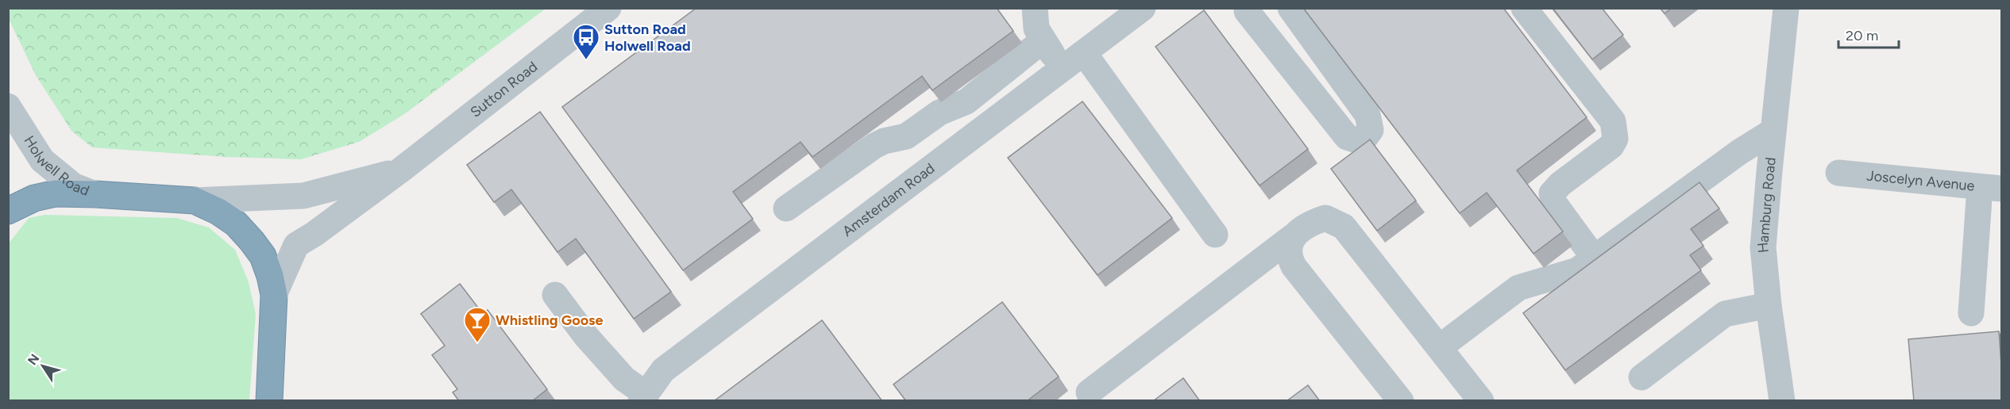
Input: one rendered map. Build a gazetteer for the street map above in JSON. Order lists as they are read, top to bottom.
{
  "streets": {
    "street": [
      "Sutton Road",
      "Holwell Road",
      "Joscelyn Avenue",
      "Amsterdam Road",
      "Hamburg Road"
    ]
  },
  "places": {
    "bus stop": ["Sutton Road Holwell Road"],
    "bar": ["Whistling Goose"]
  },
  "scale_bar": "20 m",
  "north": "top left"
}
